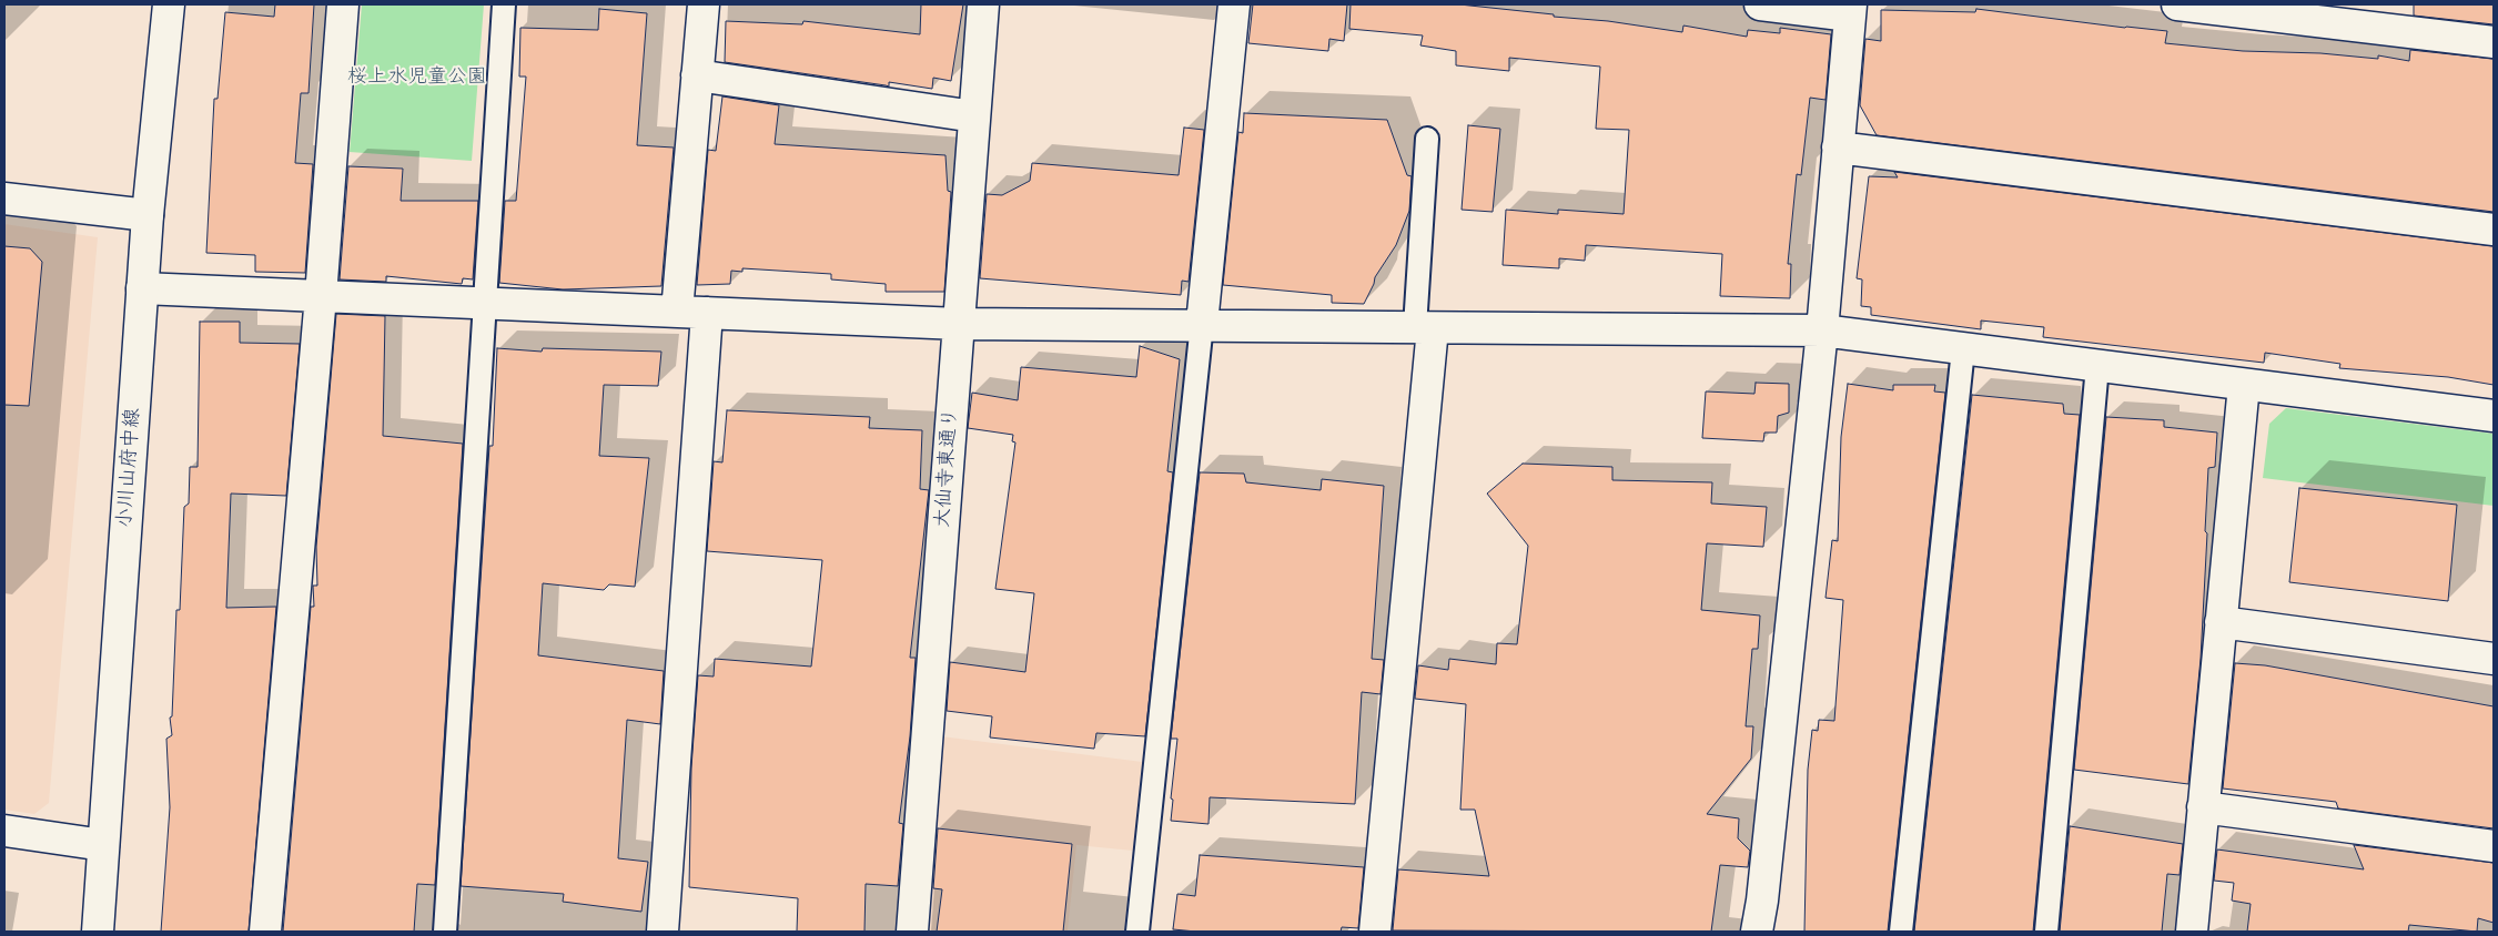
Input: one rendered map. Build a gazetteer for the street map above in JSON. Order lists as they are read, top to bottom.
{
  "streets": {
    "street": ["小川山府中線", "大仙寺東通り"]
  },
  "parks": ["桜上水児童公園"]
}
